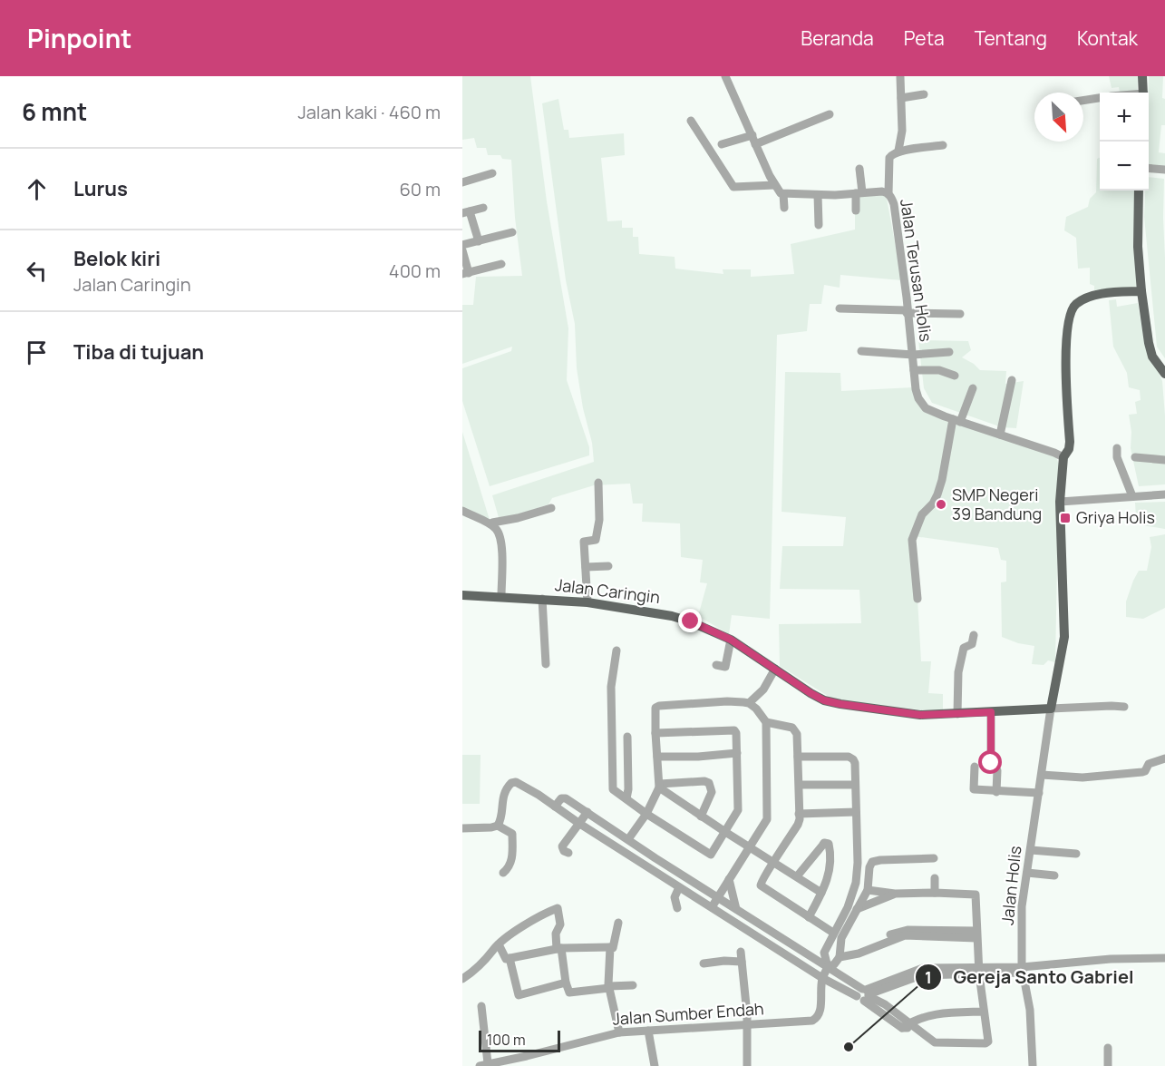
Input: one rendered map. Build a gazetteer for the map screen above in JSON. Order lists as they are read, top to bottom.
{
  "streets": {
    "main road": ["Jalan Caringin"],
    "street": ["Jalan Terusan Holis", "Jalan Holis", "Jalan Sumber Endah"]
  },
  "crossings": [
    ["Jalan Caringin", "Jalan Holis"]
  ],
  "places": {
    "other": ["SMP Negeri 39 Bandung", "Gereja Santo Gabriel"],
    "transit": ["Griya Holis"]
  },
  "scale_bar": "100 m",
  "north": "bottom right",
  "page": {
    "header": "Pinpoint",
    "nav": [
      "Beranda",
      "Peta",
      "Tentang",
      "Kontak"
    ],
    "heading": ["6 mnt", "Jalan kaki · 460 m"],
    "map_buttons": ["+", "−"],
    "list": [
      ["Lurus", "60 m"],
      ["Belok kiri", "Jalan Caringin", "400 m"],
      "Tiba di tujuan"
    ],
    "scale": "100 m"
  }
}
